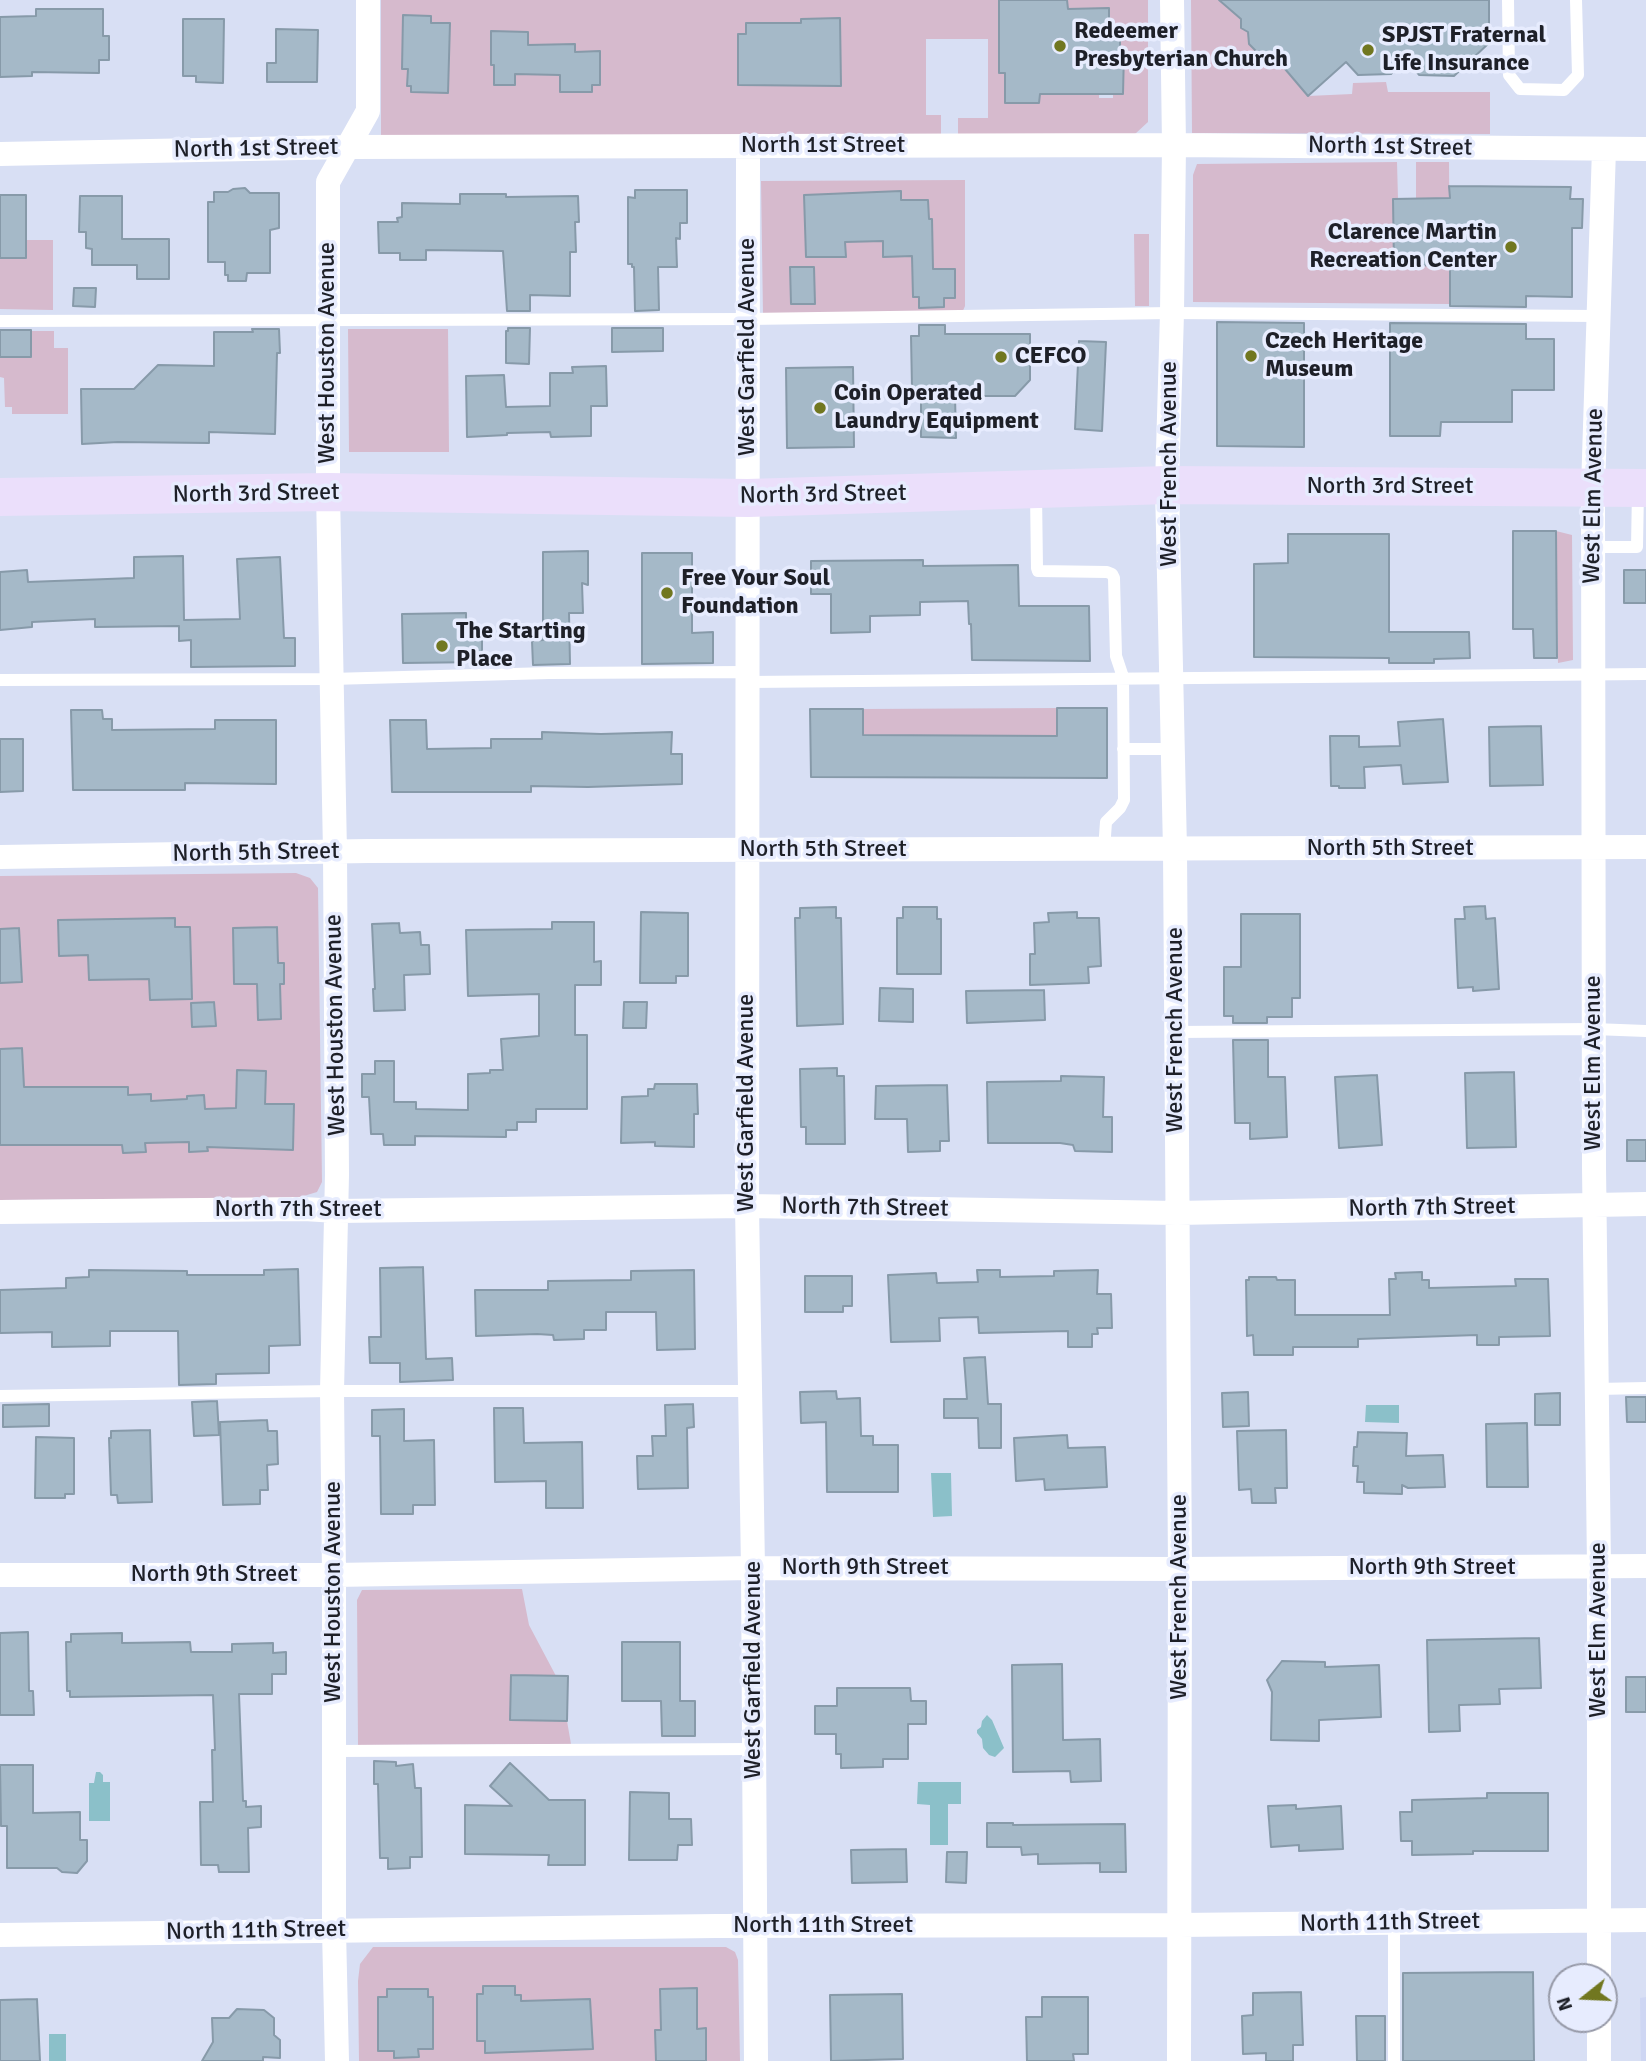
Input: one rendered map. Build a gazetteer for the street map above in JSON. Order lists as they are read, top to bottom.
{
  "streets": {
    "main road": ["North 3rd Street"],
    "street": [
      "North 1st Street",
      "West Garfield Avenue",
      "West Houston Avenue",
      "West French Avenue",
      "West Elm Avenue",
      "North 5th Street",
      "North 7th Street",
      "North 9th Street",
      "North 11th Street"
    ]
  },
  "crossings": [
    ["North 1st Street", "West Garfield Avenue"],
    ["North 1st Street", "West Houston Avenue"],
    ["North 1st Street", "West French Avenue"],
    ["North 1st Street", "West Elm Avenue"],
    ["West Garfield Avenue", "North 3rd Street"],
    ["West Garfield Avenue", "North 5th Street"],
    ["West Garfield Avenue", "North 7th Street"],
    ["West Garfield Avenue", "North 9th Street"],
    ["West Garfield Avenue", "North 11th Street"],
    ["West Houston Avenue", "North 3rd Street"],
    ["West Houston Avenue", "North 5th Street"],
    ["West Houston Avenue", "North 7th Street"],
    ["West Houston Avenue", "North 9th Street"],
    ["West Houston Avenue", "North 11th Street"],
    ["West French Avenue", "North 3rd Street"],
    ["West French Avenue", "North 5th Street"],
    ["West French Avenue", "North 7th Street"],
    ["West French Avenue", "North 9th Street"],
    ["West French Avenue", "North 11th Street"],
    ["North 3rd Street", "West Elm Avenue"],
    ["West Elm Avenue", "North 5th Street"],
    ["West Elm Avenue", "North 7th Street"],
    ["West Elm Avenue", "North 9th Street"],
    ["West Elm Avenue", "North 11th Street"]
  ],
  "places": [
    "Redeemer Presbyterian Church",
    "SPJST Fraternal Life Insurance",
    "Clarence Martin Recreation Center",
    "Czech Heritage Museum",
    "CEFCO",
    "Coin Operated Laundry Equipment",
    "Free Your Soul Foundation",
    "The Starting Place"
  ],
  "north": "left"
}
